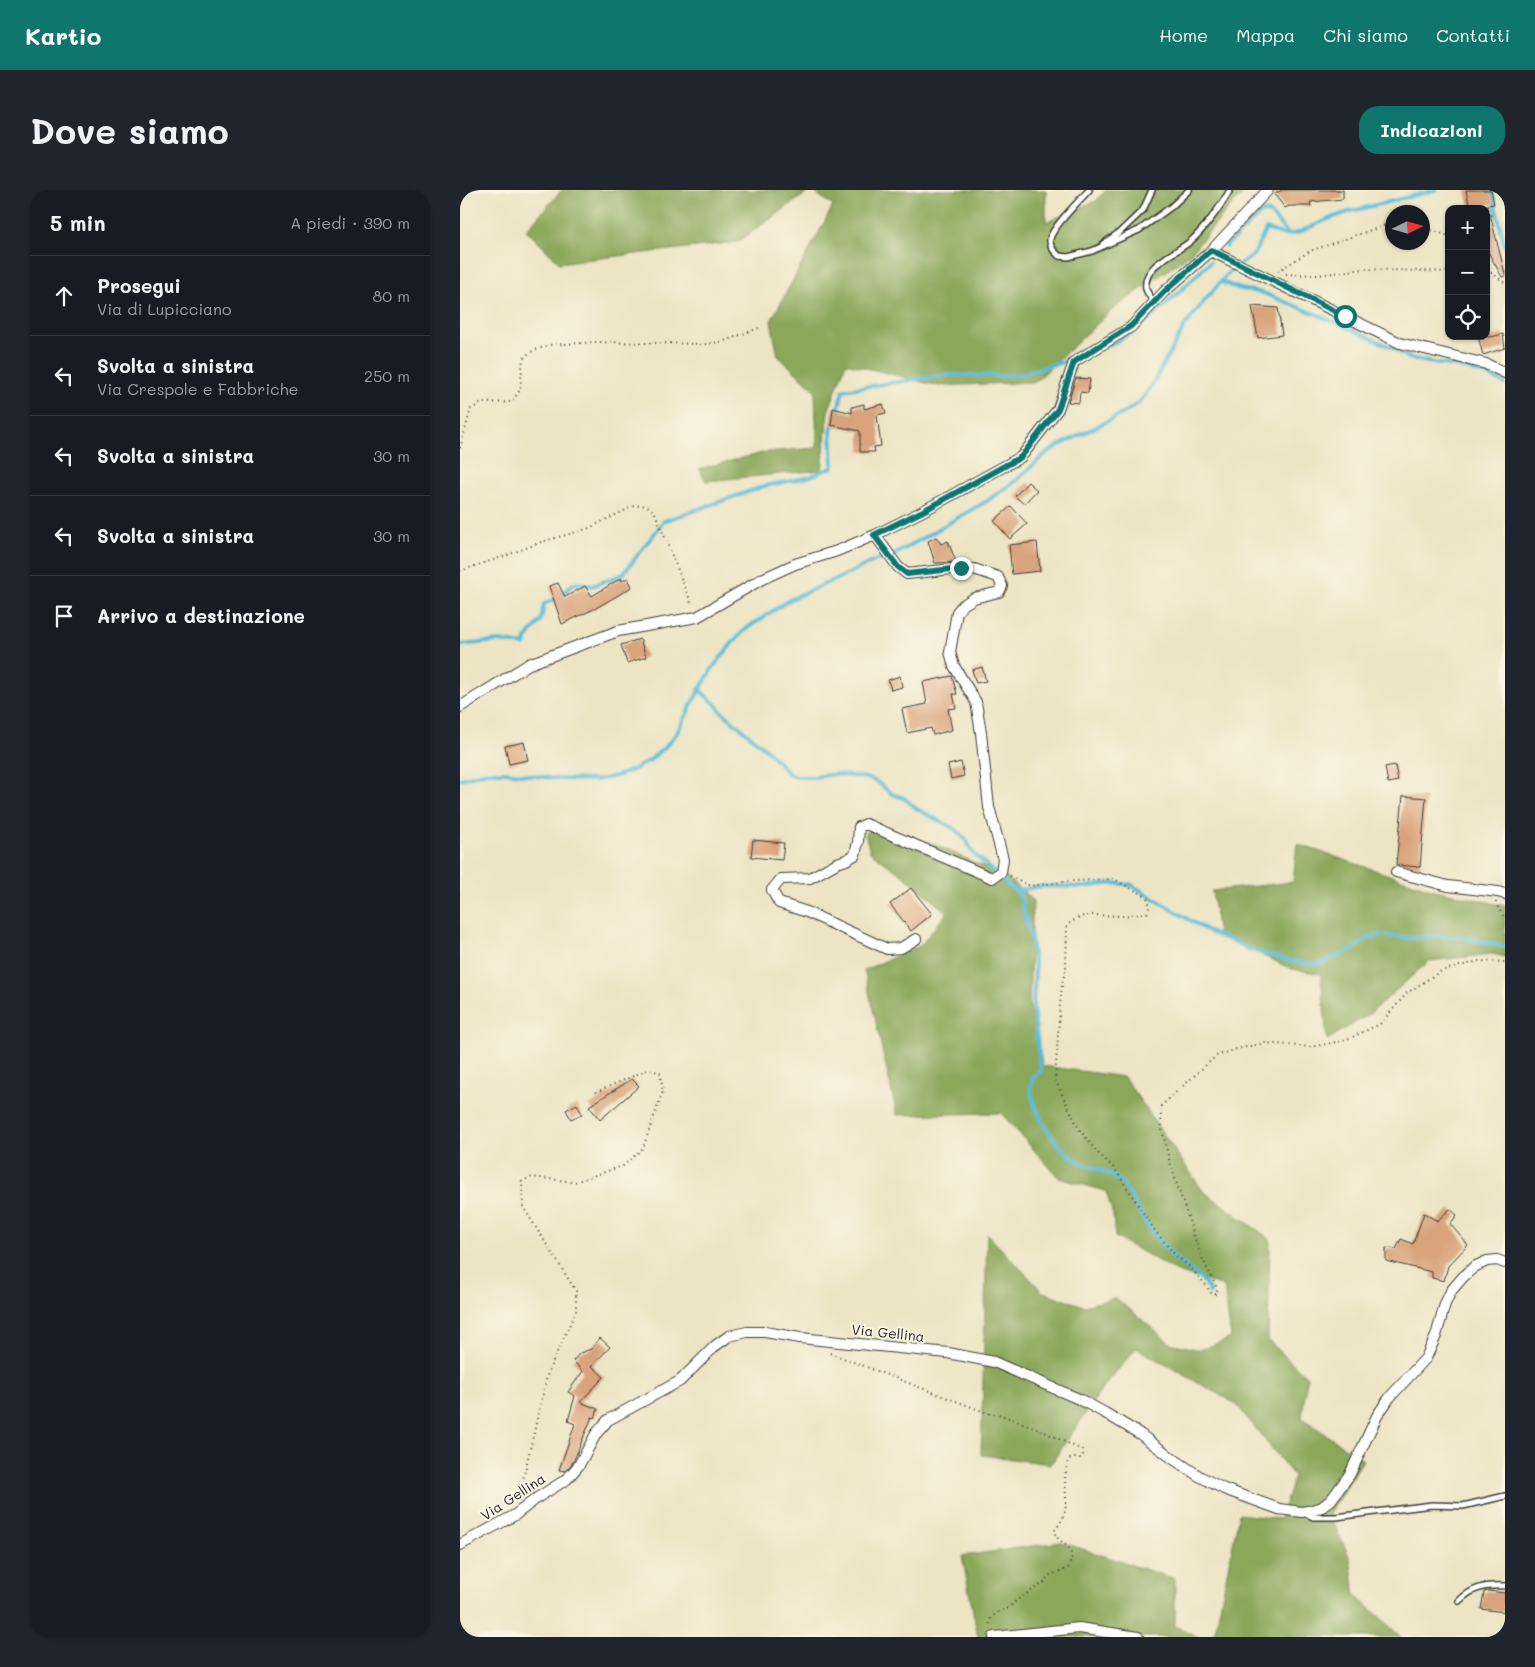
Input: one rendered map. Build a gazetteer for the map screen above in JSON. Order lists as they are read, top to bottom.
{
  "streets": {
    "street": ["Via Gellina"]
  },
  "north": "right",
  "page": {
    "header": "Kartio",
    "nav": [
      "Home",
      "Mappa",
      "Chi siamo",
      "Contatti"
    ],
    "buttons": "Indicazioni",
    "title": "Dove siamo",
    "heading": ["5 min", "A piedi · 390 m"],
    "map_buttons": ["+", "−"],
    "list": [
      ["Prosegui", "Via di Lupicciano", "80 m"],
      ["Svolta a sinistra", "Via Crespole e Fabbriche", "250 m"],
      ["Svolta a sinistra", "30 m"],
      ["Svolta a sinistra", "30 m"],
      "Arrivo a destinazione"
    ]
  }
}
